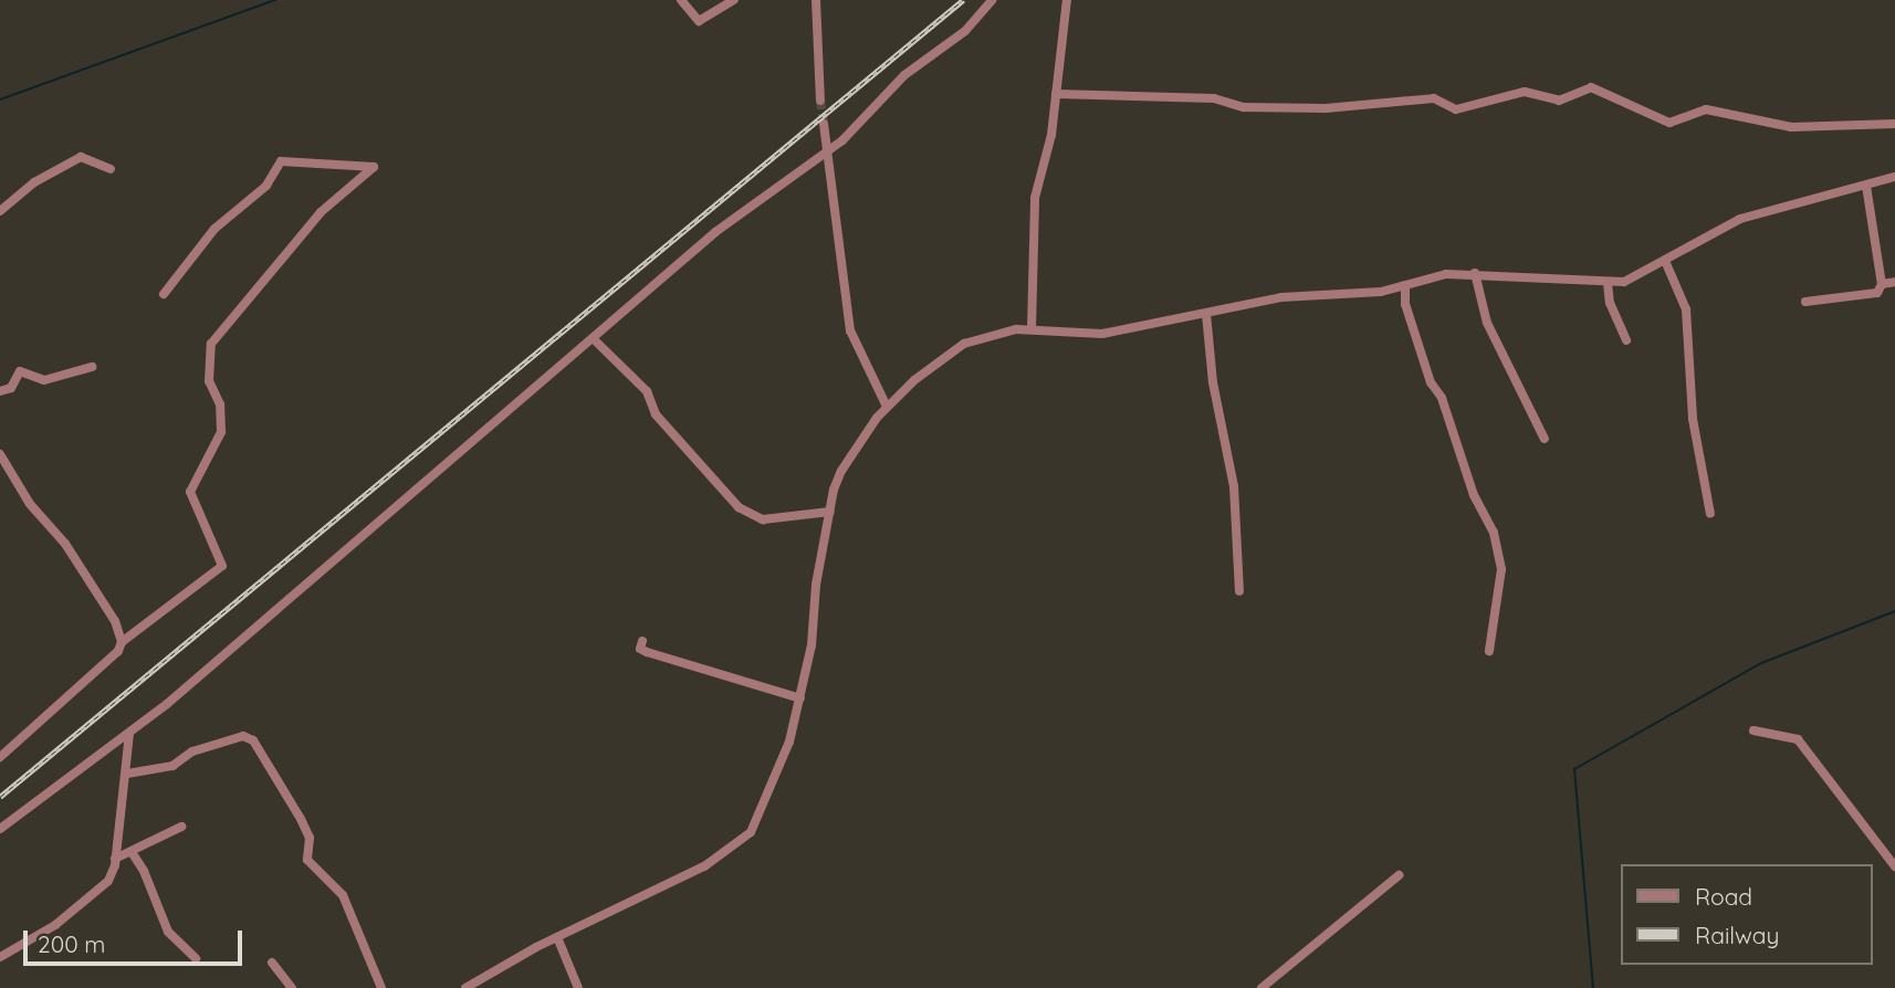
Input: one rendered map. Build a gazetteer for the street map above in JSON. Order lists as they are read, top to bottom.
{
  "legend": ["Road", "Railway"],
  "scale_bar": "200 m"
}
